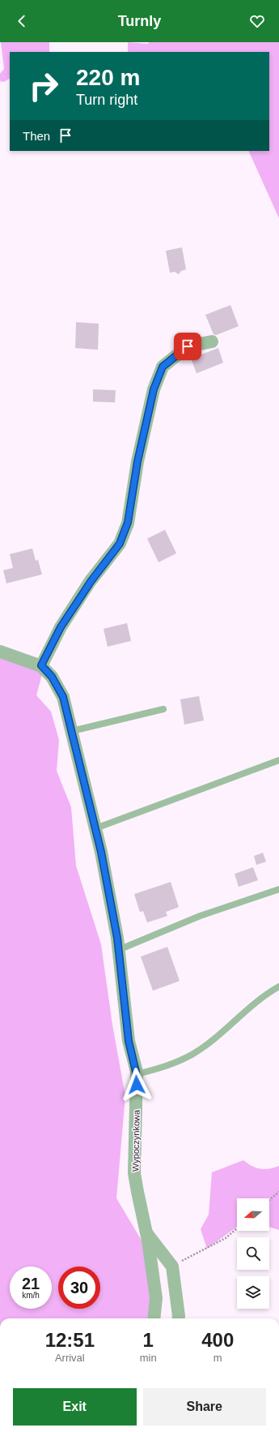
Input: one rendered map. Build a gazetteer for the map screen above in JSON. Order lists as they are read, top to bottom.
{
  "streets": {
    "street": ["Wypoczynkowa"]
  },
  "north": "left",
  "page": {
    "header": "Turnly",
    "turn": ["220 m", "Turn right"],
    "then": "Then",
    "speed": "21 km/h",
    "limit": "30",
    "eta": [
      "12:51",
      "Arrival",
      "1",
      "min",
      "400",
      "m"
    ],
    "buttons": ["Exit", "Share"]
  }
}
